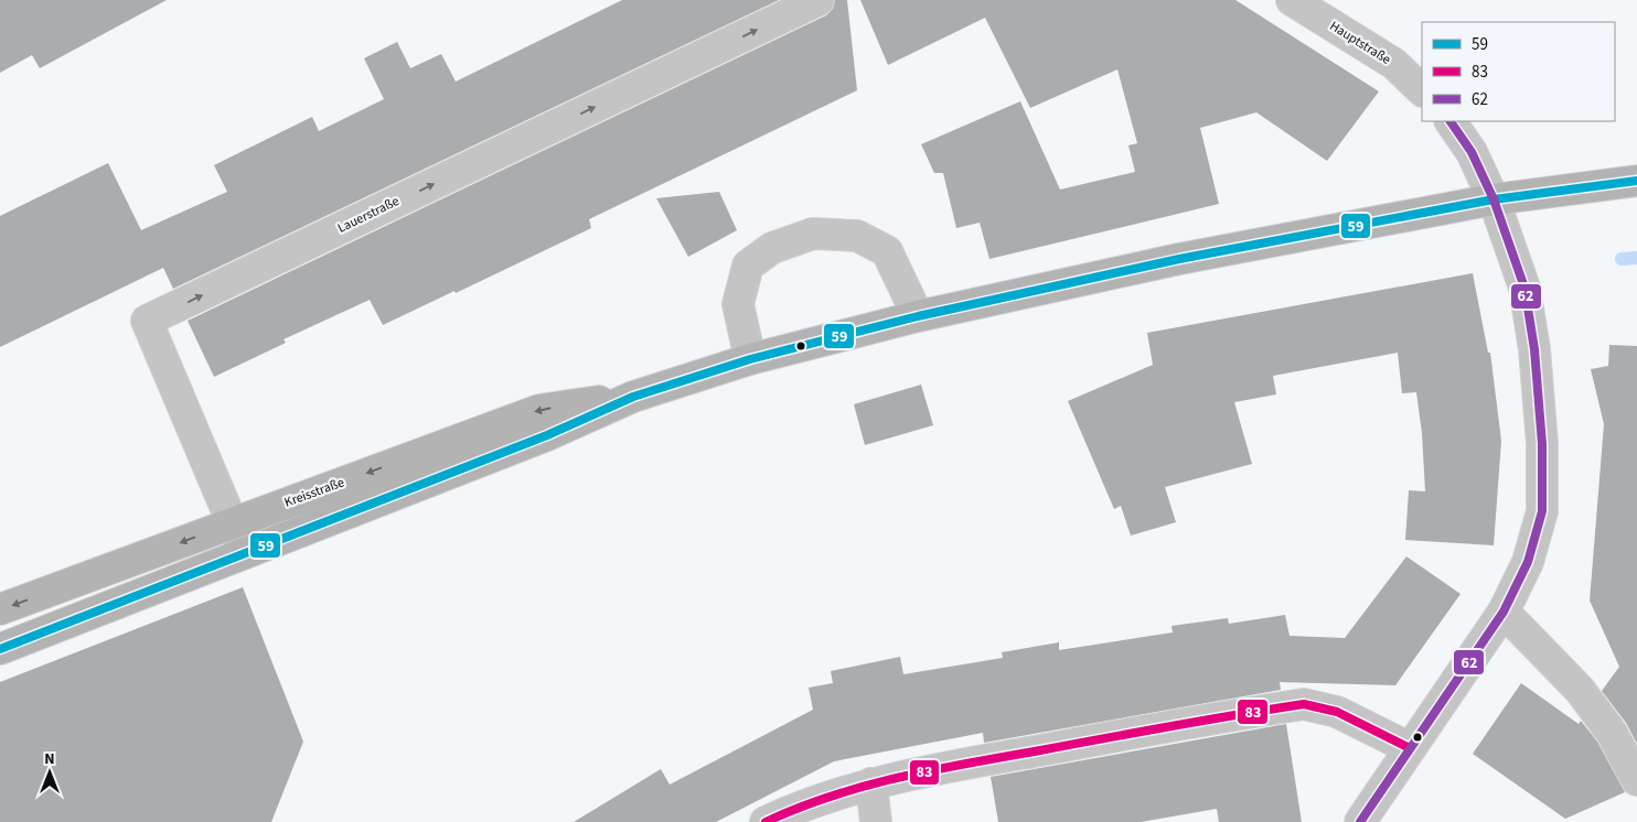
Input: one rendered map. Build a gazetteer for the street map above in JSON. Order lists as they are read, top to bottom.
{
  "streets": {
    "main road": ["Kreisstraße"],
    "street": ["Hauptstraße", "Lauerstraße"]
  },
  "crossings": [
    ["Lauerstraße", "Kreisstraße"]
  ],
  "one_way": ["Lauerstraße"],
  "lines": ["transit line 62", "transit line 59", "transit line 83"],
  "legend": ["59", "83", "62"],
  "north": "top"
}
